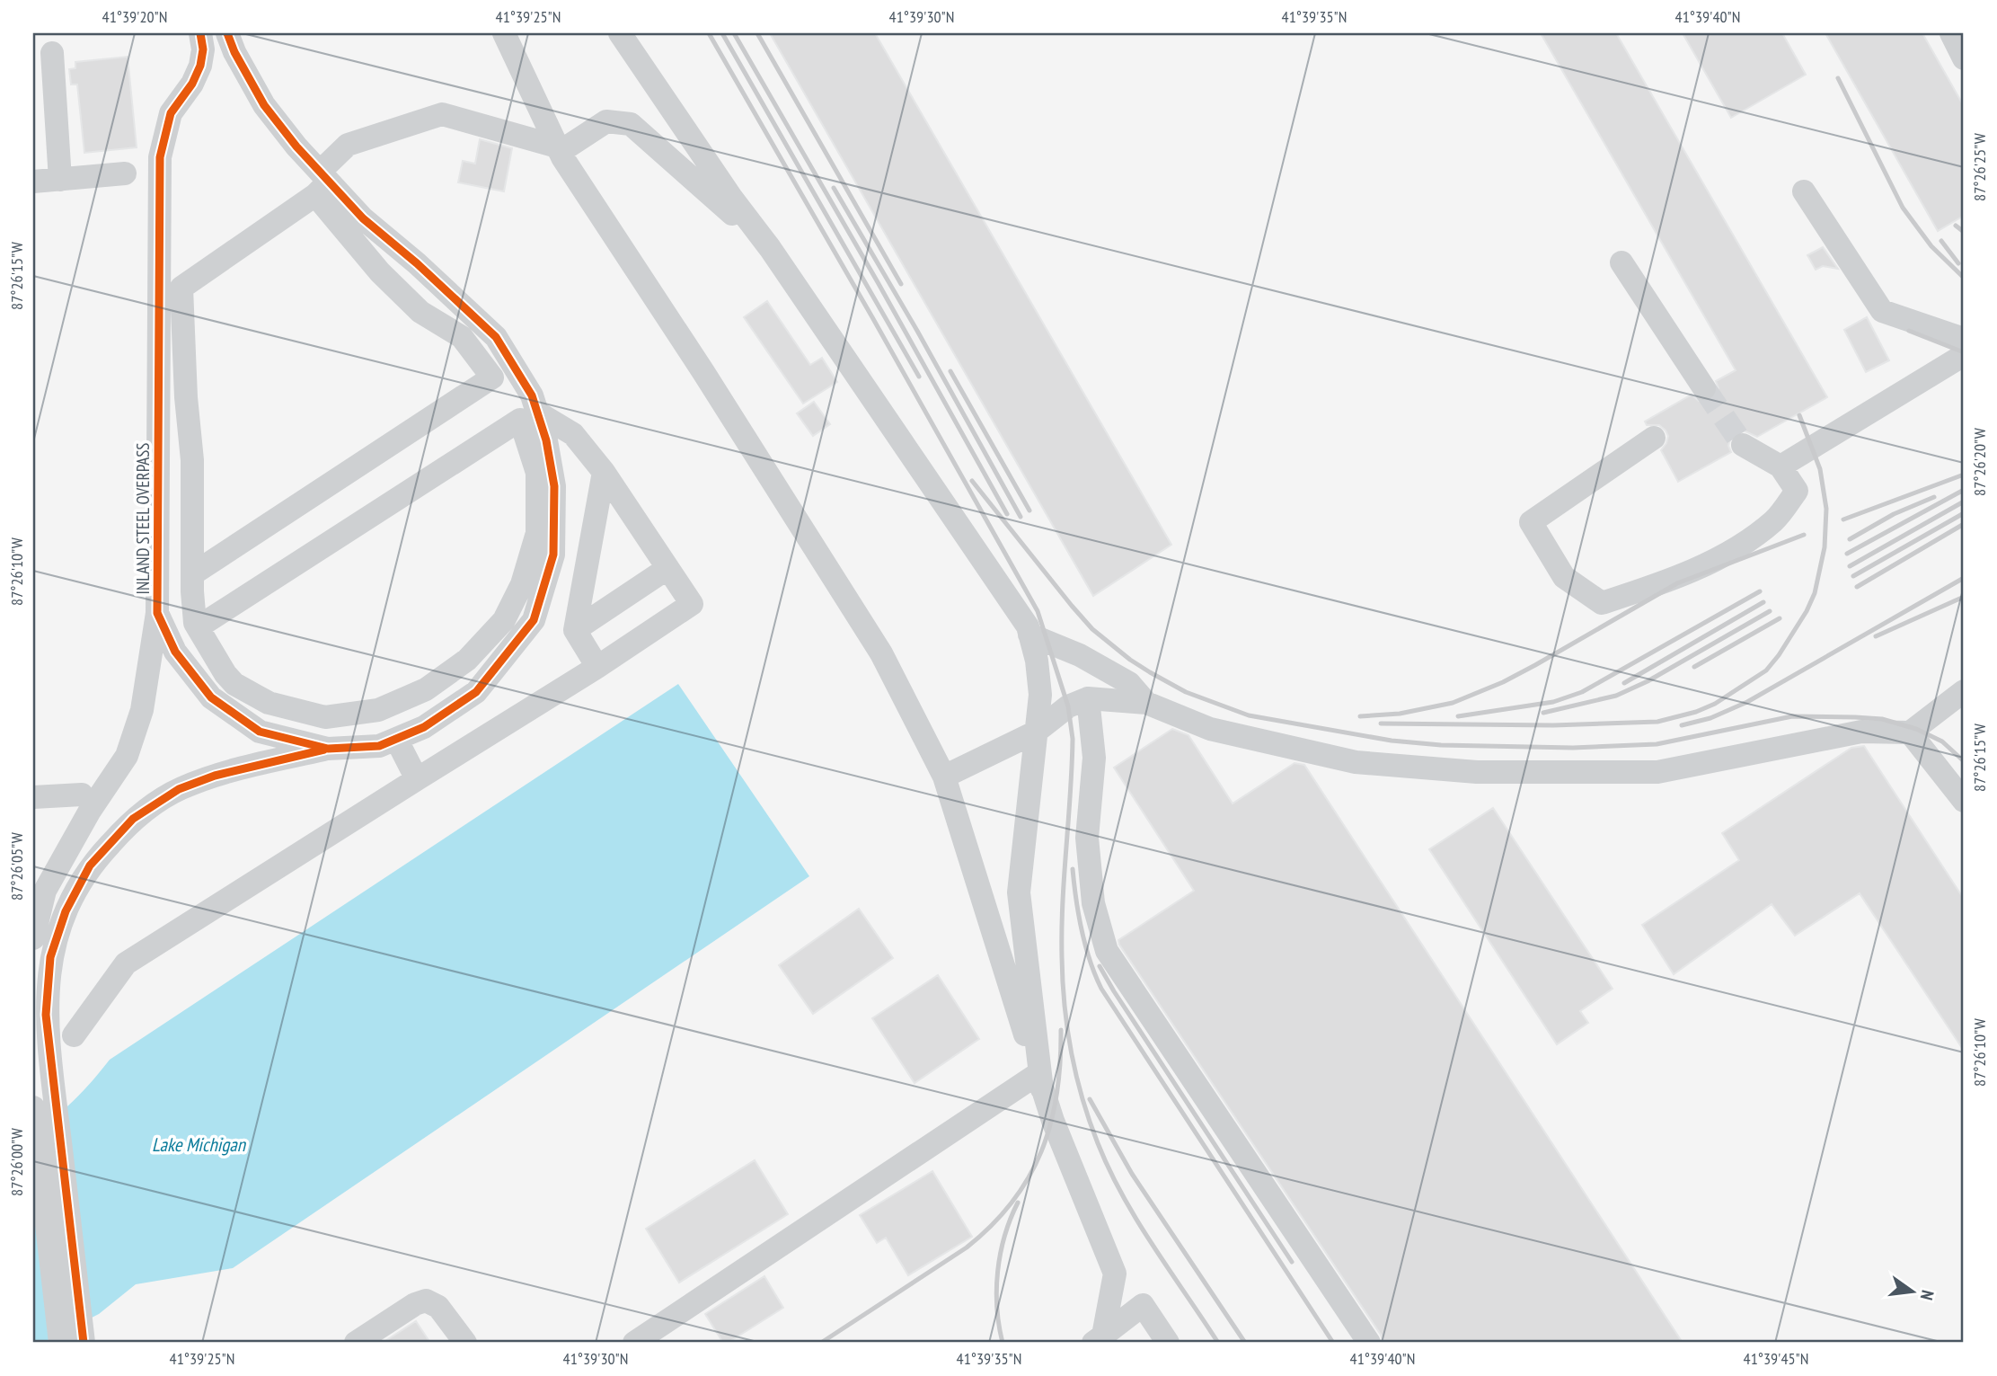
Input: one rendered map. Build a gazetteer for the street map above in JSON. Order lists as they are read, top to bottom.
{
  "streets": {
    "street": ["INLAND STEEL OVERPASS"]
  },
  "water": ["Lake Michigan"],
  "north": "right",
  "coordinates": [
    "41°39'20\"N",
    "41°39'25\"N",
    "41°39'30\"N",
    "41°39'35\"N",
    "41°39'40\"N",
    "87°26'25\"W",
    "87°26'15\"W",
    "87°26'20\"W",
    "87°26'10\"W",
    "87°26'05\"W",
    "87°26'00\"W",
    "41°39'45\"N"
  ]
}
